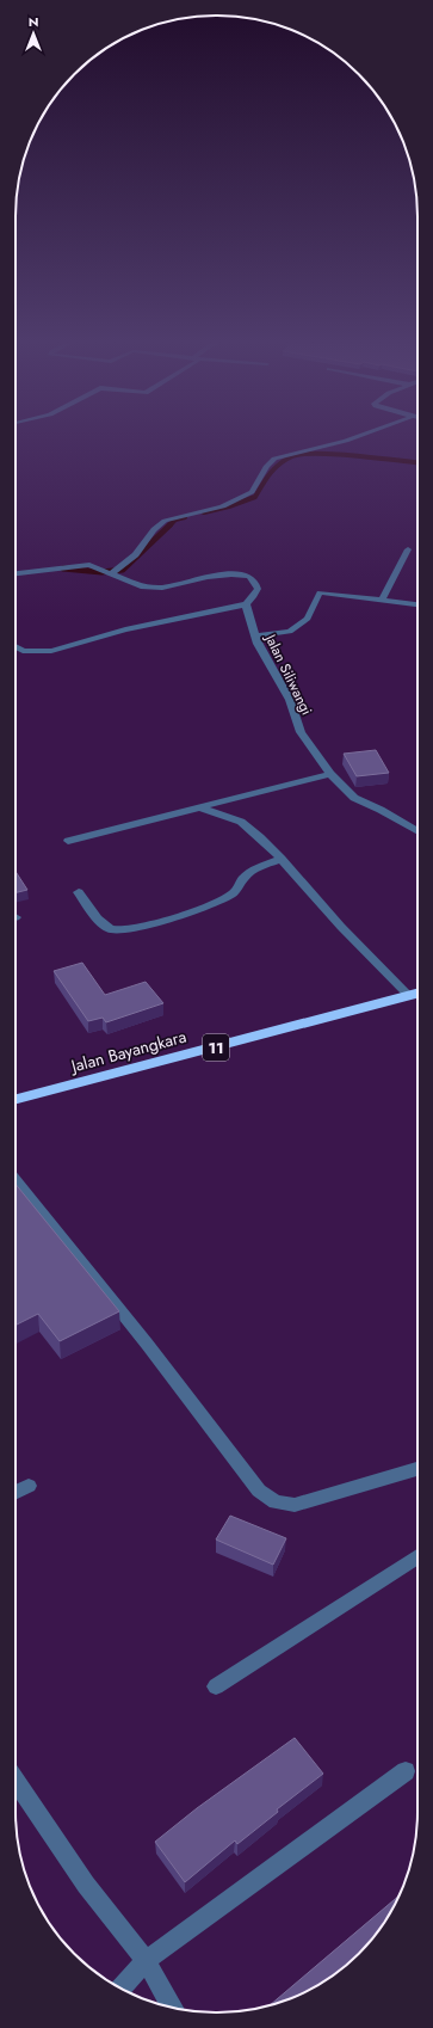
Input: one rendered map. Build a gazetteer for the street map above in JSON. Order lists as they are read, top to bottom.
{
  "streets": {
    "highway": ["11", "Jalan Bayangkara"],
    "street": ["Jalan Siliwangi"]
  },
  "north": "top"
}
